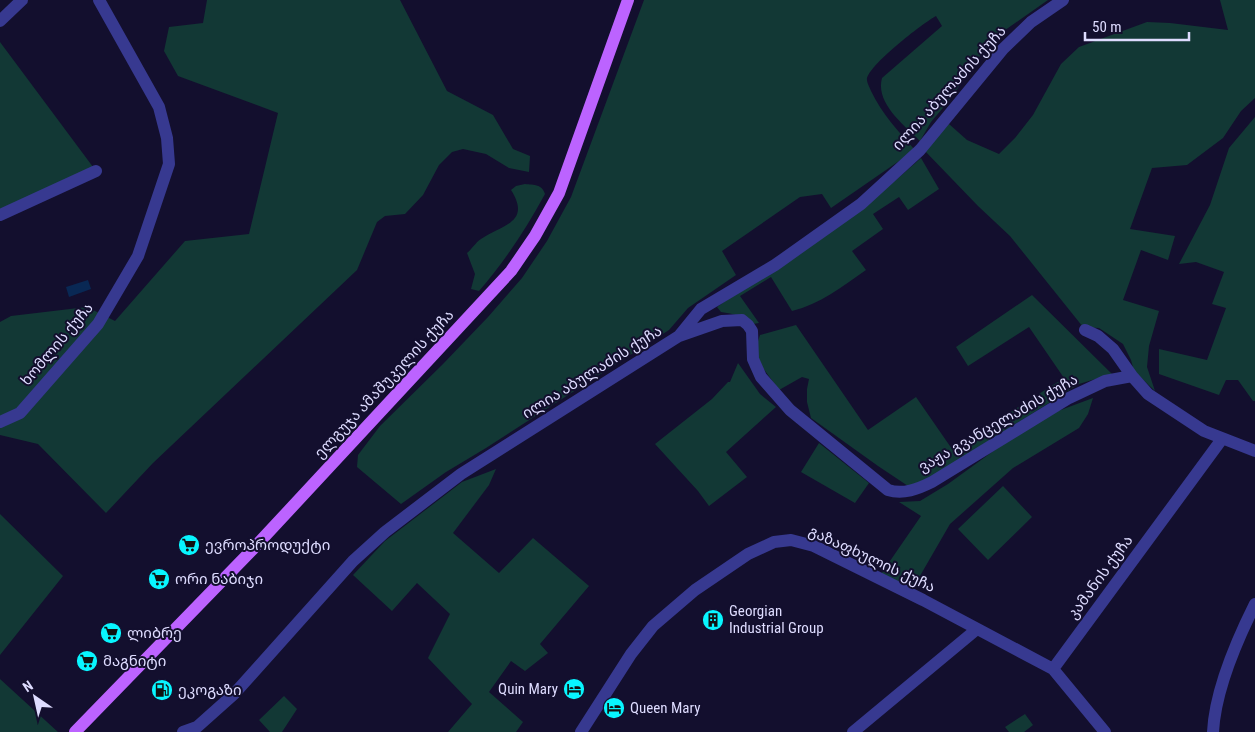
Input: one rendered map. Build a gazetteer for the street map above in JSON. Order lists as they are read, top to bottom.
{
  "streets": {
    "main road": ["ელგუჯა ამაშუკელის ქუჩა"],
    "street": [
      "ილია აბულაძის ქუჩა",
      "ხომლის ქუჩა",
      "ვაჟა გვანცელაძის ქუჩა",
      "გაზაფხულის ქუჩა",
      "კამანის ქუჩა"
    ]
  },
  "crossings": [
    ["ილია აბულაძის ქუჩა", "ვაჟა გვანცელაძის ქუჩა"],
    ["გაზაფხულის ქუჩა", "კამანის ქუჩა"]
  ],
  "places": {
    "supermarket": [
      "ევროპროდუქტი",
      "ორი ნაბიჯი",
      "ლიბრე",
      "მაგნიტი"
    ],
    "building": ["Georgian Industrial Group"],
    "hotel": ["Quin Mary", "Queen Mary"],
    "fuel station": ["ეკოგაზი"]
  },
  "scale_bar": "50 m",
  "north": "top left"
}
